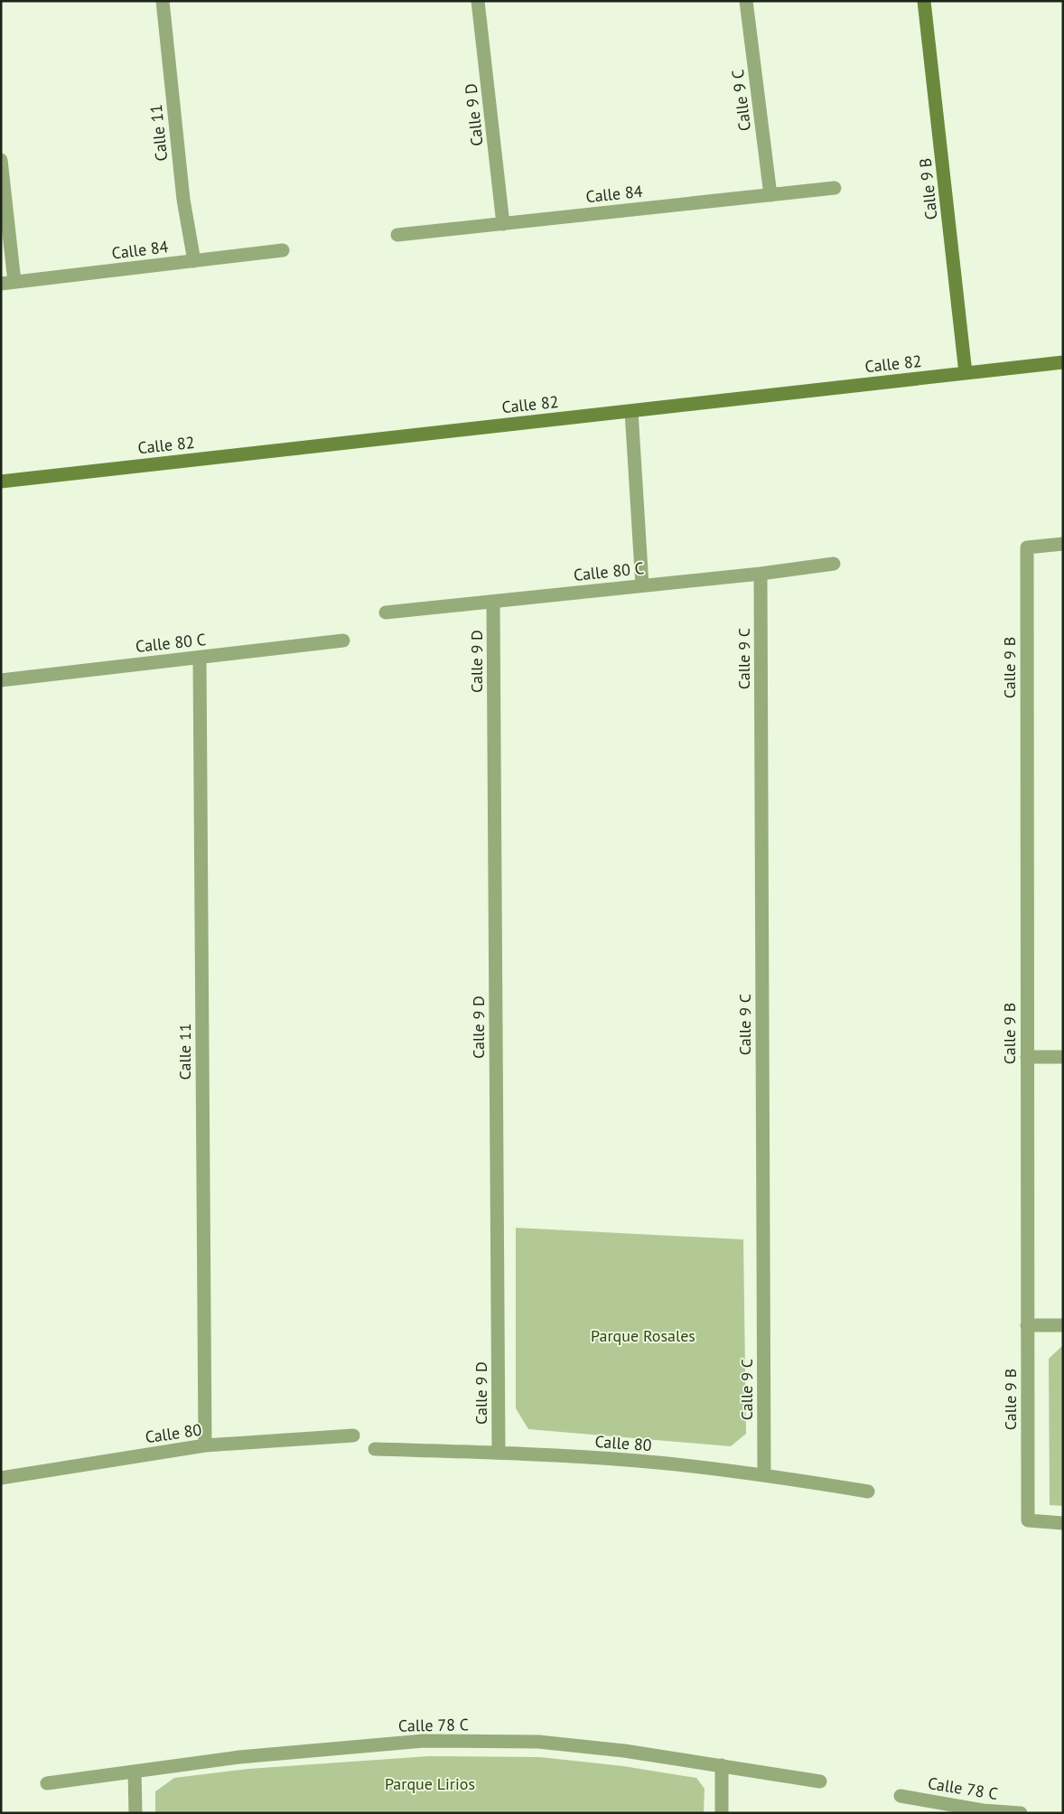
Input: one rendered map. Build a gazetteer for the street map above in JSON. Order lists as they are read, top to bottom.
{
  "streets": {
    "street": [
      "Calle 9 C",
      "Calle 9 D",
      "Calle 11",
      "Calle 9 B",
      "Calle 84",
      "Calle 82",
      "Calle 80 C",
      "Calle 80",
      "Calle 78 C"
    ]
  },
  "crossings": [
    ["Calle 9 C", "Calle 84"],
    ["Calle 9 C", "Calle 80 C"],
    ["Calle 9 C", "Calle 80"],
    ["Calle 9 D", "Calle 84"],
    ["Calle 9 D", "Calle 80 C"],
    ["Calle 9 D", "Calle 80"],
    ["Calle 11", "Calle 84"],
    ["Calle 11", "Calle 80 C"],
    ["Calle 11", "Calle 80"],
    ["Calle 9 B", "Calle 82"]
  ],
  "parks": ["Parque Rosales", "Parque Lirios"]
}
